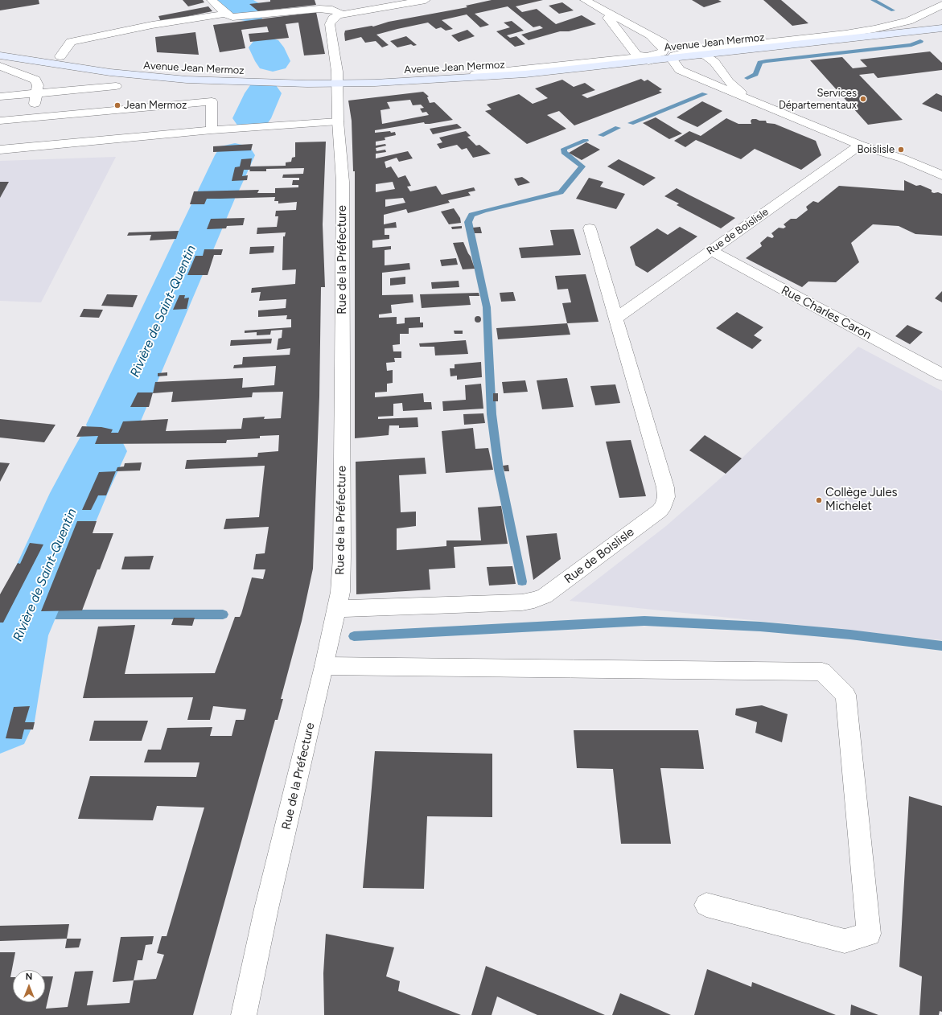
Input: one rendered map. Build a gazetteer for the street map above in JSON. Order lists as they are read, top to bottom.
{
  "streets": {
    "main road": ["Avenue Jean Mermoz"],
    "street": ["Rue de Boislisle", "Rue de la Préfecture", "Rue Charles Caron"]
  },
  "crossings": [
    ["Avenue Jean Mermoz", "Rue de la Préfecture"],
    ["Rue de Boislisle", "Rue de la Préfecture"],
    ["Rue de Boislisle", "Rue Charles Caron"]
  ],
  "water": ["Rivière de Saint-Quentin"],
  "places": [
    "Services Départementaux",
    "Jean Mermoz",
    "Boislisle",
    "Collège Jules Michelet"
  ],
  "north": "top"
}
